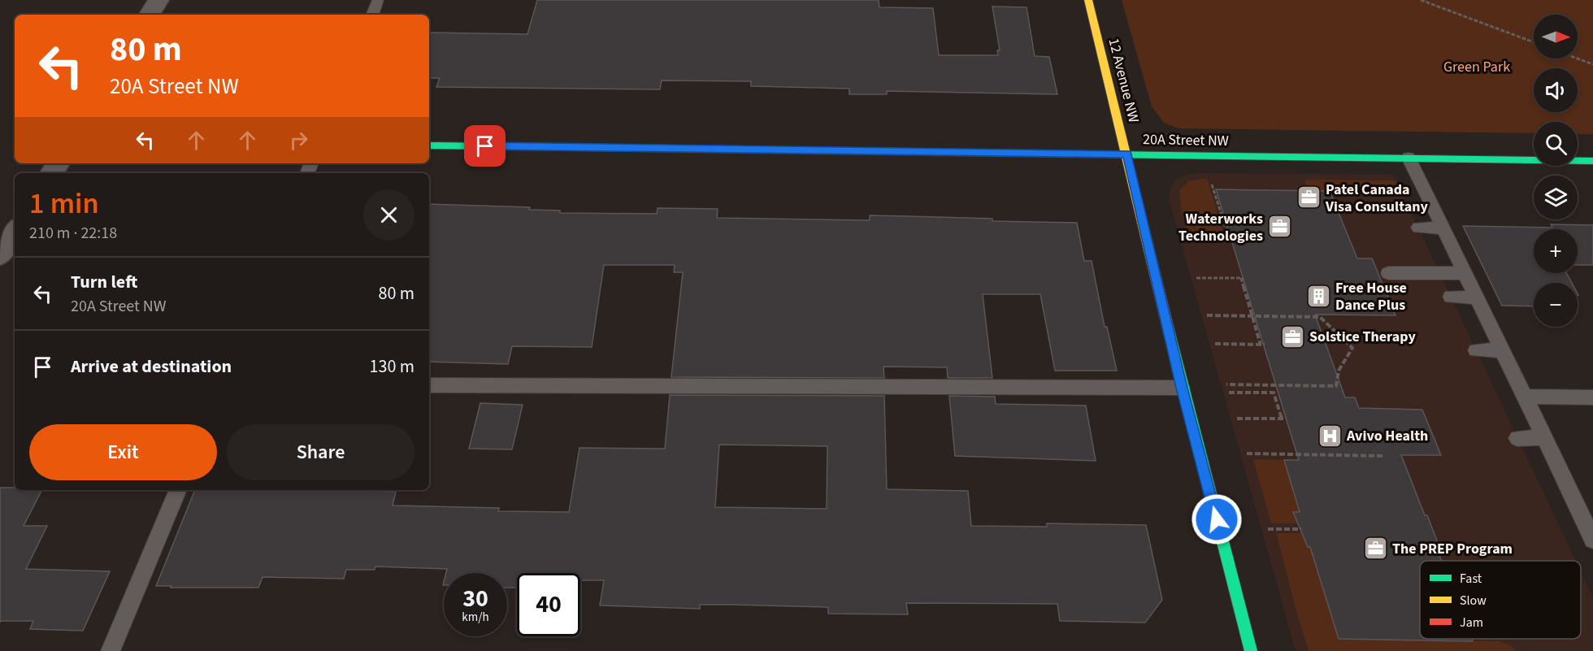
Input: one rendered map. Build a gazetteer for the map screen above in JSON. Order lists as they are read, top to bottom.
{
  "streets": {
    "street": ["12 Avenue NW", "20A Street NW"]
  },
  "crossings": [
    ["12 Avenue NW", "20A Street NW"]
  ],
  "parks": ["Green Park"],
  "places": {
    "office": [
      "Patel Canada Visa Consultany",
      "Waterworks Technologies",
      "Solstice Therapy",
      "The PREP Program"
    ],
    "building": ["Free House Dance Plus"],
    "hospital": ["Avivo Health"]
  },
  "legend": ["Fast", "Slow", "Jam"],
  "north": "right",
  "page": {
    "map_buttons": ["+", "−"],
    "turn": ["80 m", "20A Street NW"],
    "heading": ["1 min", "210 m · 22:18"],
    "list": [
      {
        "name": "Turn left",
        "note": "20A Street NW",
        "value": "80 m"
      },
      {
        "name": "Arrive at destination",
        "value": "130 m"
      }
    ],
    "buttons": ["Exit", "Share"],
    "speed": "30 km/h",
    "limit": "40"
  }
}
